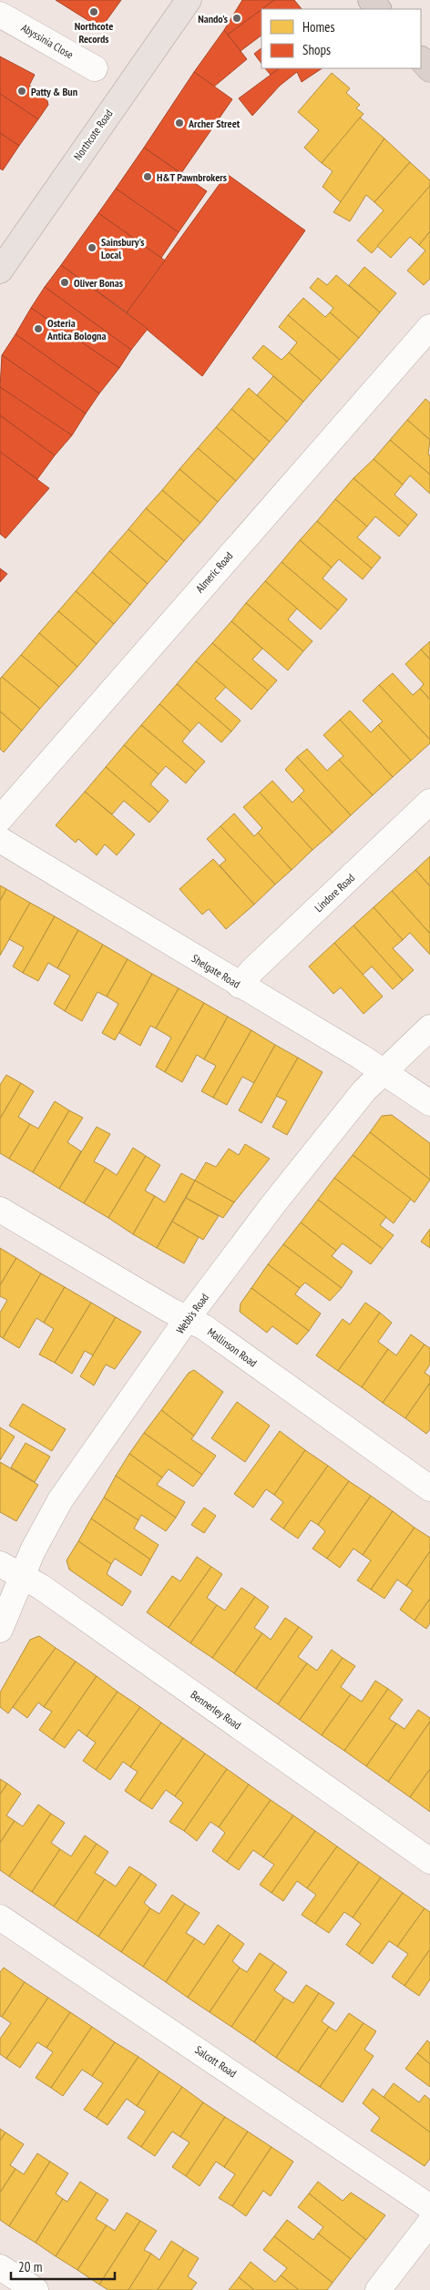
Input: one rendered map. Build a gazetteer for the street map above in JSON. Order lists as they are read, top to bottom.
{
  "streets": {
    "main road": ["Northcote Road"],
    "street": [
      "Abyssinia Close",
      "Almeric Road",
      "Lindore Road",
      "Shelgate Road",
      "Webb's Road",
      "Mallinson Road",
      "Bennerley Road",
      "Salcott Road"
    ]
  },
  "crossings": [
    ["Lindore Road", "Shelgate Road"],
    ["Shelgate Road", "Webb's Road"],
    ["Webb's Road", "Mallinson Road"],
    ["Webb's Road", "Bennerley Road"]
  ],
  "places": [
    "Northcote Records",
    "Nando's",
    "Patty & Bun",
    "Archer Street",
    "H&T Pawnbrokers",
    "Sainsbury's Local",
    "Oliver Bonas",
    "Osteria Antica Bologna"
  ],
  "legend": ["Homes", "Shops"],
  "scale_bar": "20 m"
}
